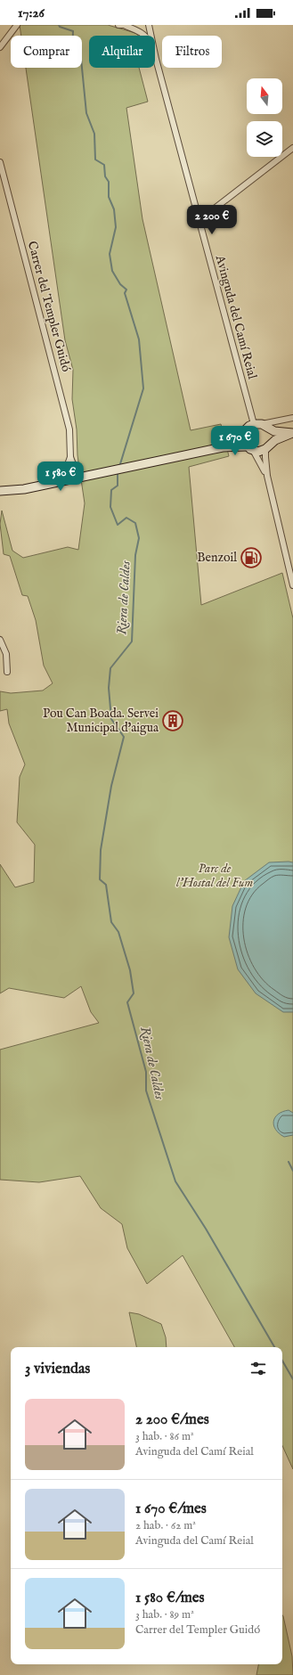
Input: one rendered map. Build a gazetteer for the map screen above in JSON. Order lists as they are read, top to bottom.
{
  "streets": {
    "street": ["Carrer del Templer Guidó", "Avinguda del Camí Reial"]
  },
  "water": ["Riera de Caldes"],
  "parks": ["Parc de l'Hostal del Fum"],
  "places": {
    "fuel station": ["Benzoil"],
    "building": ["Pou Can Boada. Servei Municipal d'aigua"]
  },
  "north": "top",
  "page": {
    "status": "17:26",
    "chip": ["Comprar", "Alquilar", "Filtros"],
    "price": ["2 200 €", "1 670 €", "1 580 €"],
    "heading": "3 viviendas",
    "list": [
      {
        "name": "2 200 €/mes",
        "note": "3 hab. · 86 m² · Avinguda del Camí Reial"
      },
      {
        "name": "1 670 €/mes",
        "note": "2 hab. · 62 m² · Avinguda del Camí Reial"
      },
      {
        "name": "1 580 €/mes",
        "note": "3 hab. · 89 m² · Carrer del Templer Guidó"
      }
    ]
  }
}
